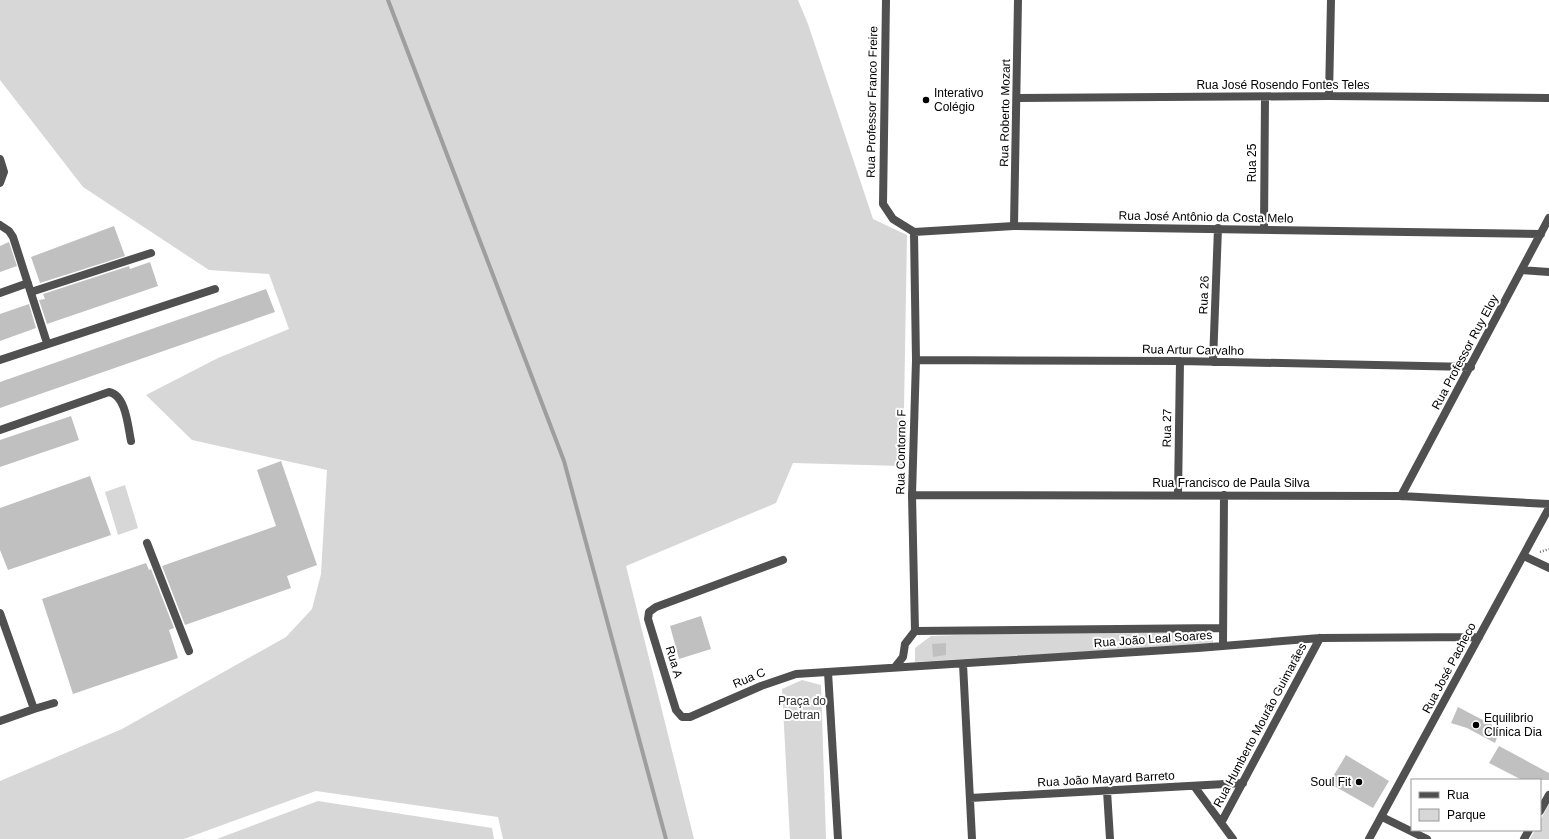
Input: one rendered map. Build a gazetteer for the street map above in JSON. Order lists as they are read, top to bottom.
{
  "streets": {
    "street": [
      "Rua José Rosendo Fontes Teles",
      "Rua Professor Franco Freire",
      "Rua Roberto Mozart",
      "Rua 25",
      "Rua José Antônio da Costa Melo",
      "Rua 26",
      "Rua Artur Carvalho",
      "Rua Professor Ruy Eloy",
      "Rua 27",
      "Rua Contorno F",
      "Rua Francisco de Paula Silva",
      "Rua João Leal Soares",
      "Rua A",
      "Rua José Pacheco",
      "Rua C",
      "Rua Humberto Mourão Guimarães",
      "Rua João Mayard Barreto"
    ]
  },
  "crossings": [
    ["Rua José Rosendo Fontes Teles", "Rua Roberto Mozart"],
    ["Rua José Rosendo Fontes Teles", "Rua 25"],
    ["Rua Professor Franco Freire", "Rua José Antônio da Costa Melo"],
    ["Rua Professor Franco Freire", "Rua Contorno F"],
    ["Rua Roberto Mozart", "Rua José Antônio da Costa Melo"],
    ["Rua 25", "Rua José Antônio da Costa Melo"],
    ["Rua José Antônio da Costa Melo", "Rua 26"],
    ["Rua José Antônio da Costa Melo", "Rua Professor Ruy Eloy"],
    ["Rua José Antônio da Costa Melo", "Rua Contorno F"],
    ["Rua 26", "Rua Artur Carvalho"],
    ["Rua Artur Carvalho", "Rua Professor Ruy Eloy"],
    ["Rua Artur Carvalho", "Rua 27"],
    ["Rua Artur Carvalho", "Rua Contorno F"],
    ["Rua Professor Ruy Eloy", "Rua Francisco de Paula Silva"],
    ["Rua 27", "Rua Francisco de Paula Silva"],
    ["Rua Contorno F", "Rua Francisco de Paula Silva"],
    ["Rua Contorno F", "Rua João Leal Soares"],
    ["Rua João Leal Soares", "Rua José Pacheco"],
    ["Rua João Leal Soares", "Rua C"],
    ["Rua João Leal Soares", "Rua Humberto Mourão Guimarães"],
    ["Rua A", "Rua C"],
    ["Rua Humberto Mourão Guimarães", "Rua João Mayard Barreto"]
  ],
  "parks": ["Praça do Detran"],
  "places": ["Interativo Colégio", "Equilibrio Clínica Dia", "Soul Fit"],
  "legend": ["Rua", "Parque"]
}
